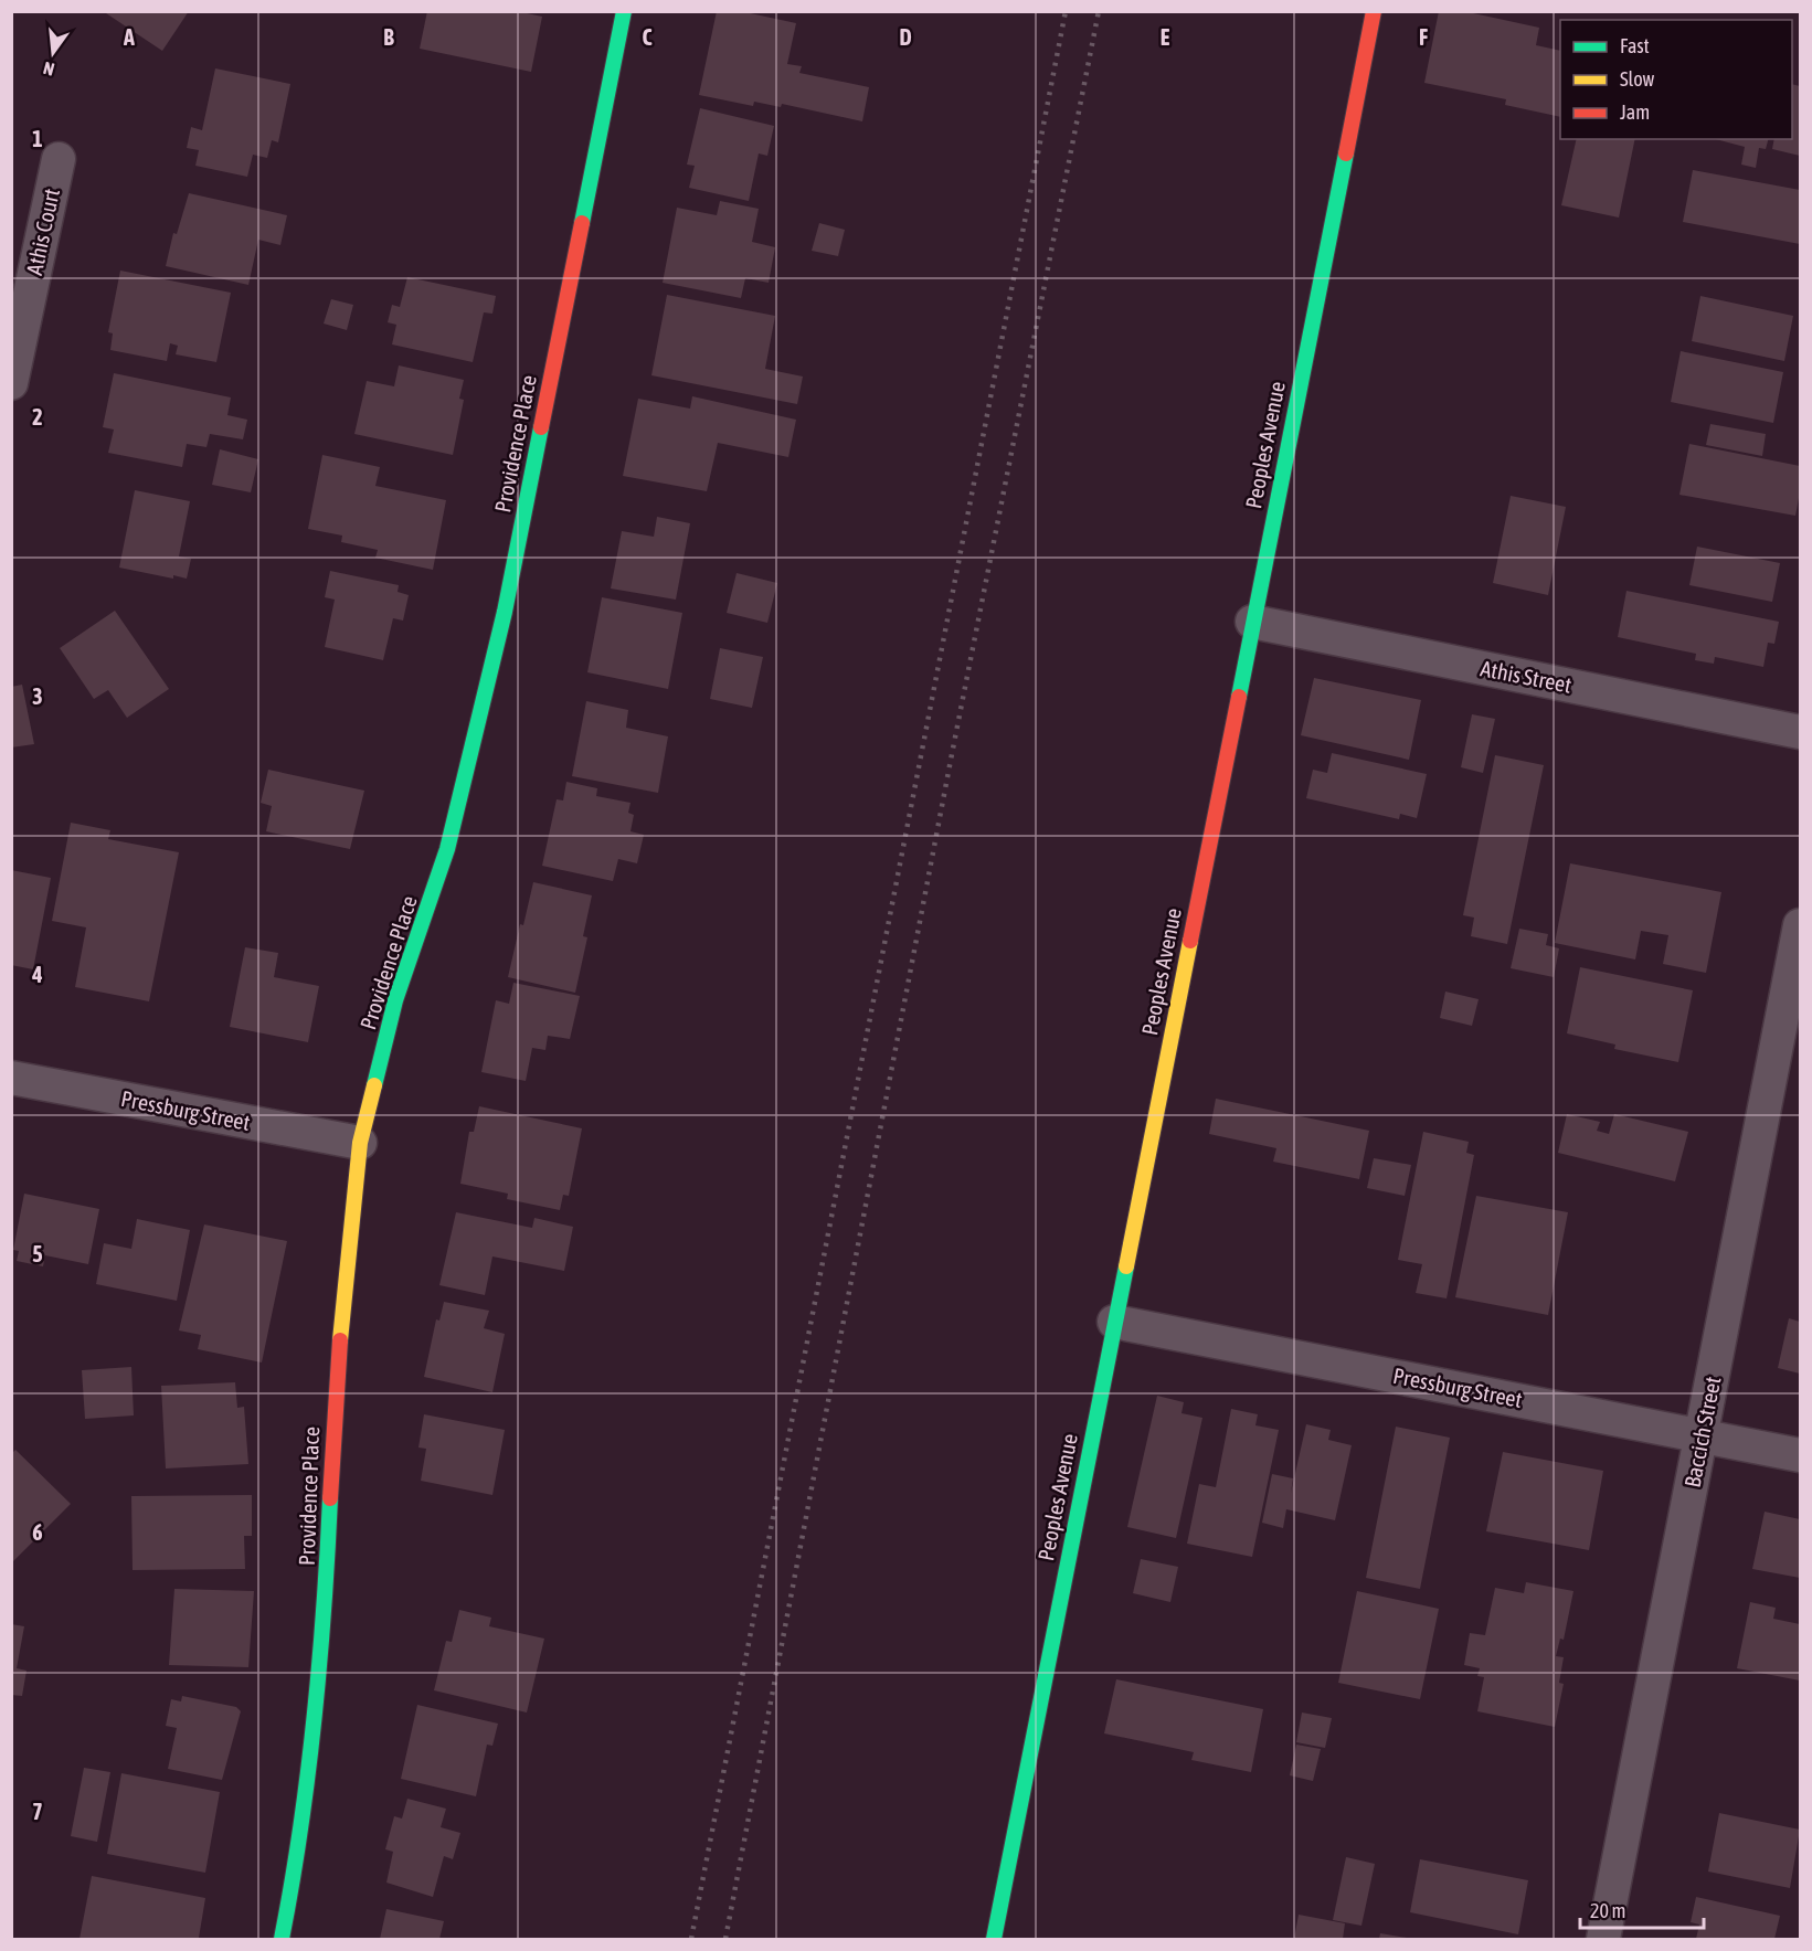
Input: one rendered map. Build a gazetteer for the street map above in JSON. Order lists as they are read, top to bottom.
{
  "streets": {
    "street": [
      "Athis Court",
      "Providence Place",
      "Peoples Avenue",
      "Athis Street",
      "Pressburg Street",
      "Baccich Street"
    ]
  },
  "crossings": [
    ["Providence Place", "Pressburg Street"],
    ["Peoples Avenue", "Athis Street"],
    ["Peoples Avenue", "Pressburg Street"],
    ["Pressburg Street", "Baccich Street"]
  ],
  "legend": ["Fast", "Slow", "Jam"],
  "scale_bar": "20 m",
  "north": "bottom",
  "grid": {
    "columns": [
      "A",
      "B",
      "C",
      "D",
      "E",
      "F"
    ],
    "rows": [
      "1",
      "2",
      "3",
      "4",
      "5",
      "6",
      "7"
    ]
  }
}
